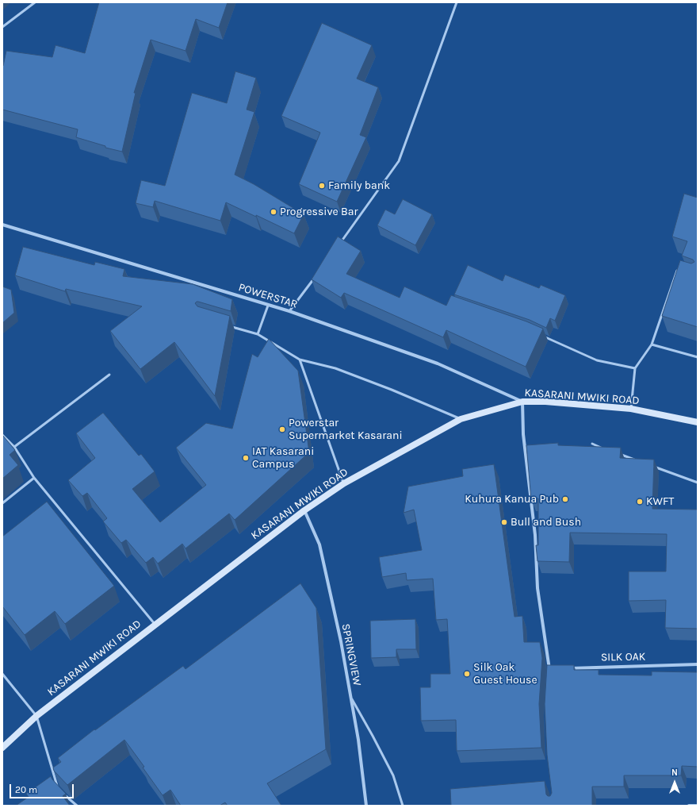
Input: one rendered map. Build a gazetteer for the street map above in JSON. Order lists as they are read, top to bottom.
{
  "streets": {
    "main road": ["KASARANI MWIKI ROAD"],
    "street": ["POWERSTAR", "SPRINGVIEW", "SILK OAK"]
  },
  "crossings": [
    ["POWERSTAR", "KASARANI MWIKI ROAD"],
    ["KASARANI MWIKI ROAD", "SPRINGVIEW"]
  ],
  "places": [
    "Family bank",
    "Progressive Bar",
    "Powerstar Supermarket Kasarani",
    "IAT Kasarani Campus",
    "Kuhura Kanua Pub",
    "KWFT",
    "Bull and Bush",
    "Silk Oak Guest House"
  ],
  "scale_bar": "20 m",
  "north": "top"
}
